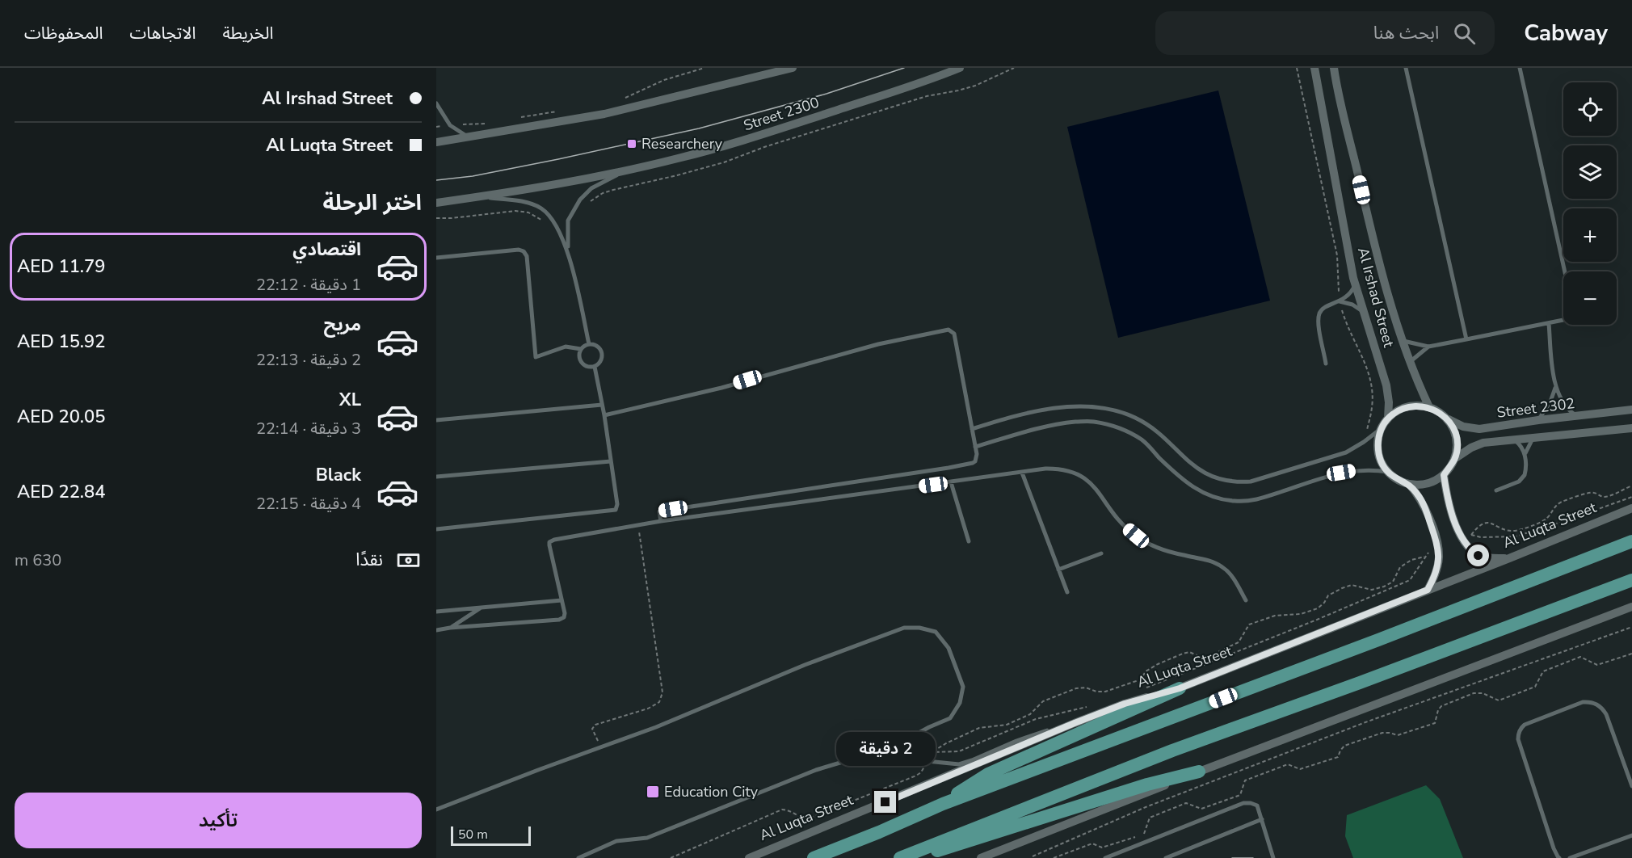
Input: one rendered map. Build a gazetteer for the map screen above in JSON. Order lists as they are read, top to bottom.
{
  "streets": {
    "street": [
      "Street 2300",
      "Al Irshad Street",
      "Street 2302",
      "Al Luqta Street"
    ]
  },
  "crossings": [
    ["Al Irshad Street", "Street 2302"]
  ],
  "places": {
    "transit": ["Researchery", "Education City"]
  },
  "scale_bar": "50 m",
  "page": {
    "header": "Cabway",
    "search": "ابحث هنا",
    "nav": ["الخريطة", "الاتجاهات", "المحفوظات"],
    "banner": ["Al Irshad Street", "Al Luqta Street"],
    "map_buttons": ["+", "−"],
    "heading": "اختر الرحلة",
    "list": [
      {
        "name": "اقتصادي",
        "note": "1 دقيقة · 22:12",
        "value": "AED 11.79"
      },
      {
        "name": "مريح",
        "note": "2 دقيقة · 22:13",
        "value": "AED 15.92"
      },
      {
        "name": "XL",
        "note": "3 دقيقة · 22:14",
        "value": "AED 20.05"
      },
      {
        "name": "Black",
        "note": "4 دقيقة · 22:15",
        "value": "AED 22.84"
      }
    ],
    "pay": ["نقدًا", "630 m"],
    "bubble": "2 دقيقة",
    "buttons": "تأكيد",
    "scale": "50 m"
  }
}
